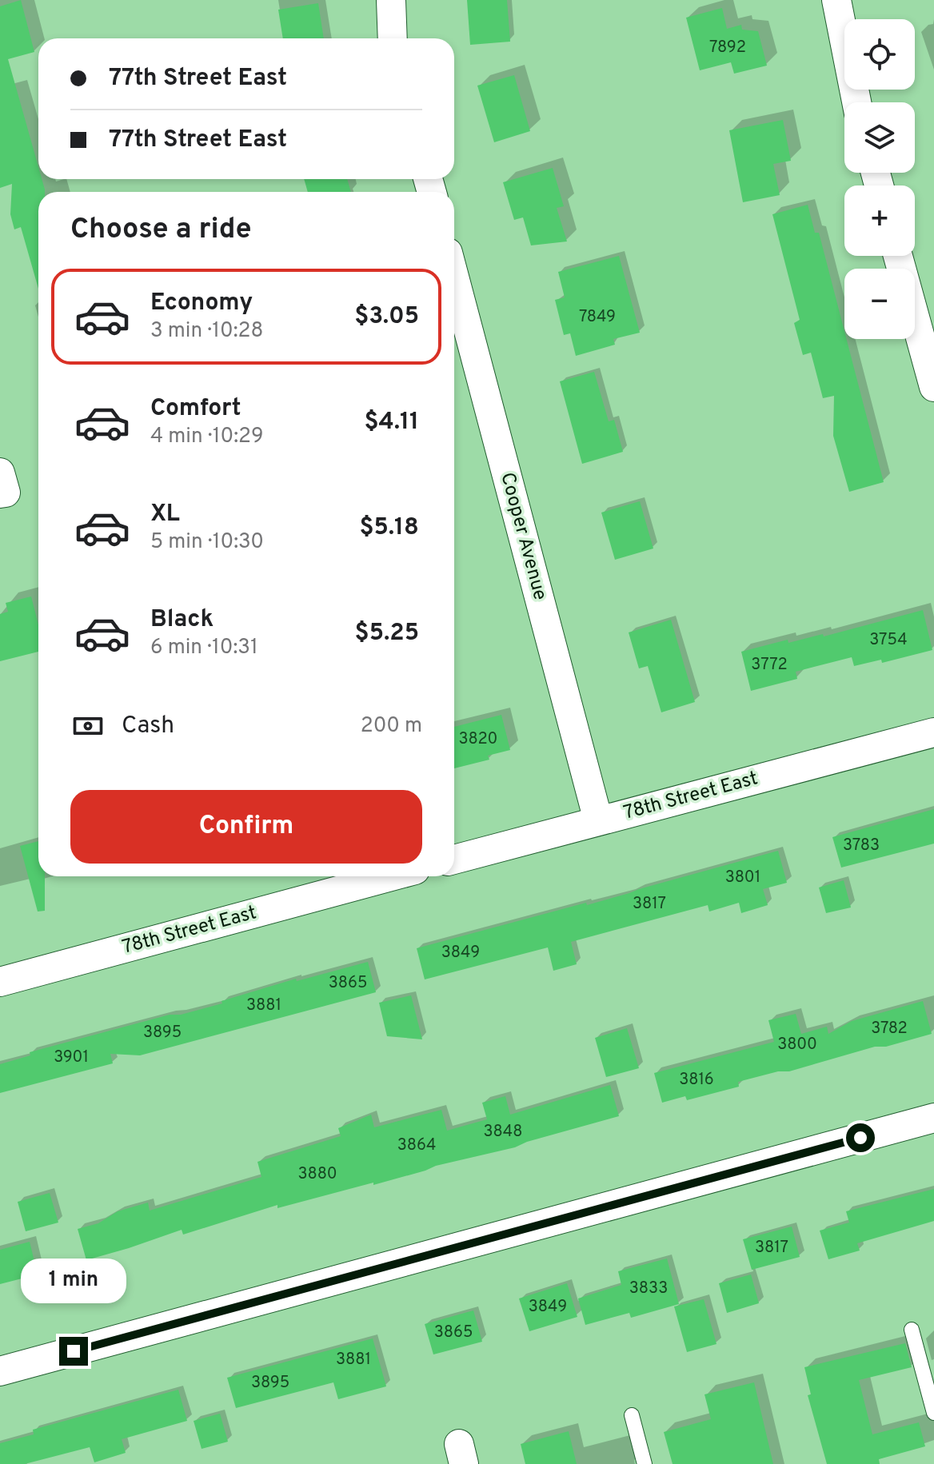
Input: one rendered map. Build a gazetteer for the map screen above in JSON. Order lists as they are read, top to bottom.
{
  "streets": {
    "street": ["Cooper Avenue", "78th Street East"]
  },
  "crossings": [
    ["Cooper Avenue", "78th Street East"]
  ],
  "house_numbers": [
    "7892",
    "7849",
    "3754",
    "3772",
    "3820",
    "3783",
    "3801",
    "3817",
    "3849",
    "3865",
    "3881",
    "3782",
    "3895",
    "3800",
    "3901",
    "3816",
    "3848",
    "3864",
    "3880",
    "3817",
    "3833",
    "3849",
    "3865",
    "3881",
    "3895"
  ],
  "page": {
    "map_buttons": ["+", "−"],
    "banner": ["77th Street East", "77th Street East"],
    "heading": "Choose a ride",
    "list": [
      {
        "name": "Economy",
        "note": "3 min · 10:28",
        "value": "$3.05"
      },
      {
        "name": "Comfort",
        "note": "4 min · 10:29",
        "value": "$4.11"
      },
      {
        "name": "XL",
        "note": "5 min · 10:30",
        "value": "$5.18"
      },
      {
        "name": "Black",
        "note": "6 min · 10:31",
        "value": "$5.25"
      }
    ],
    "pay": ["Cash", "200 m"],
    "buttons": "Confirm",
    "bubble": "1 min"
  }
}
